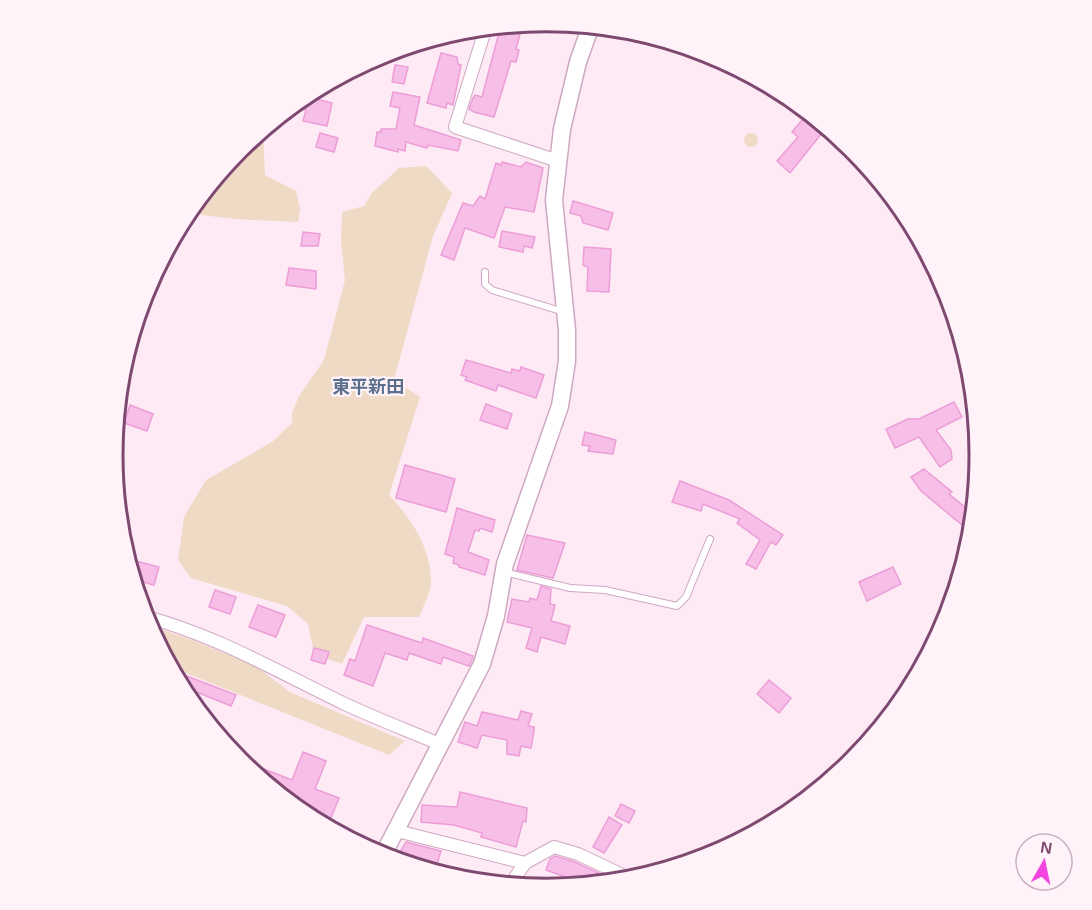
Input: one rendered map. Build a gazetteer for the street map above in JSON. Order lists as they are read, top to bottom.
{
  "districts": ["東平新田"],
  "north": "top"
}
